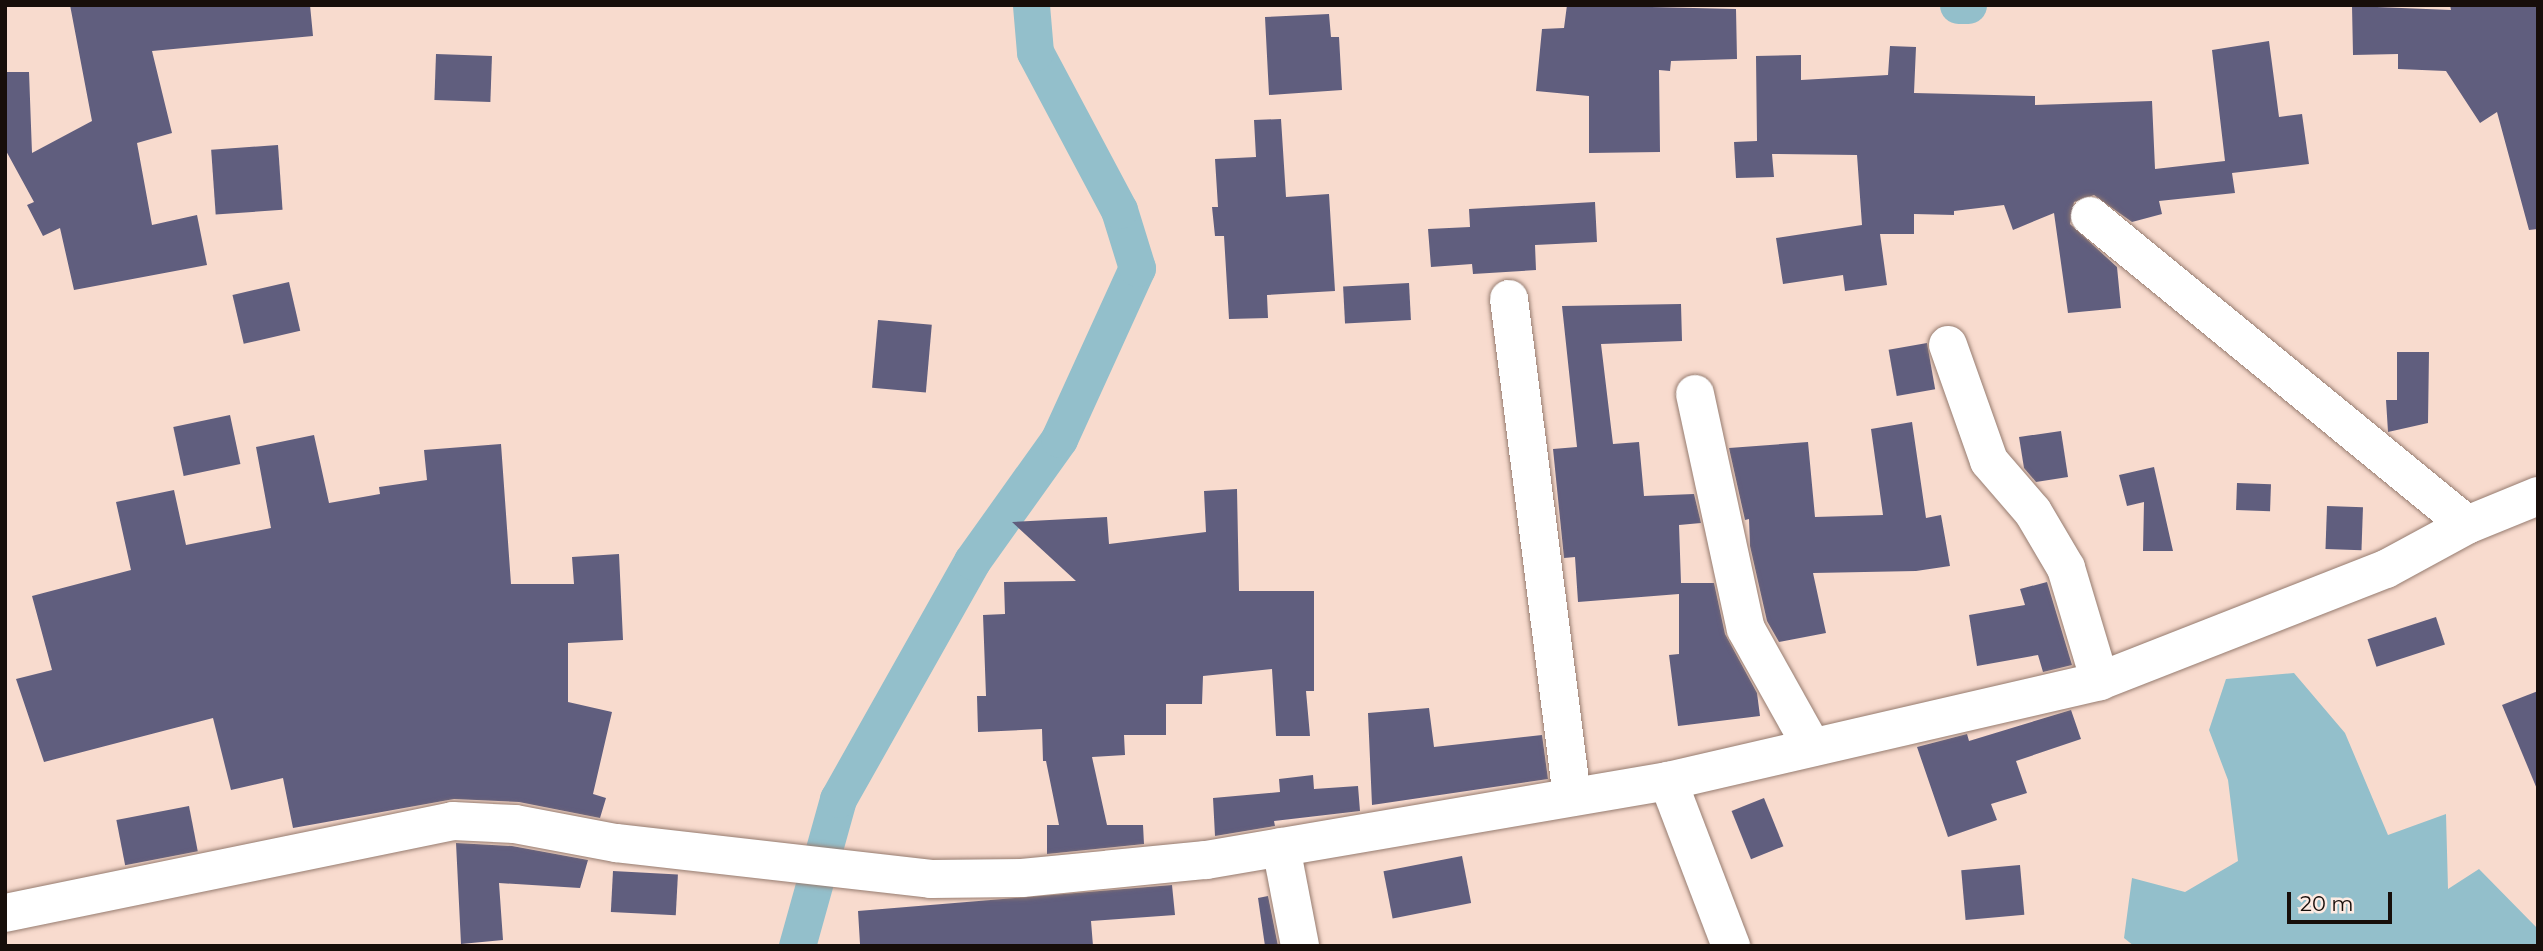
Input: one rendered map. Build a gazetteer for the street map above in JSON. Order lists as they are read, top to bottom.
{
  "scale_bar": "20 m"
}
